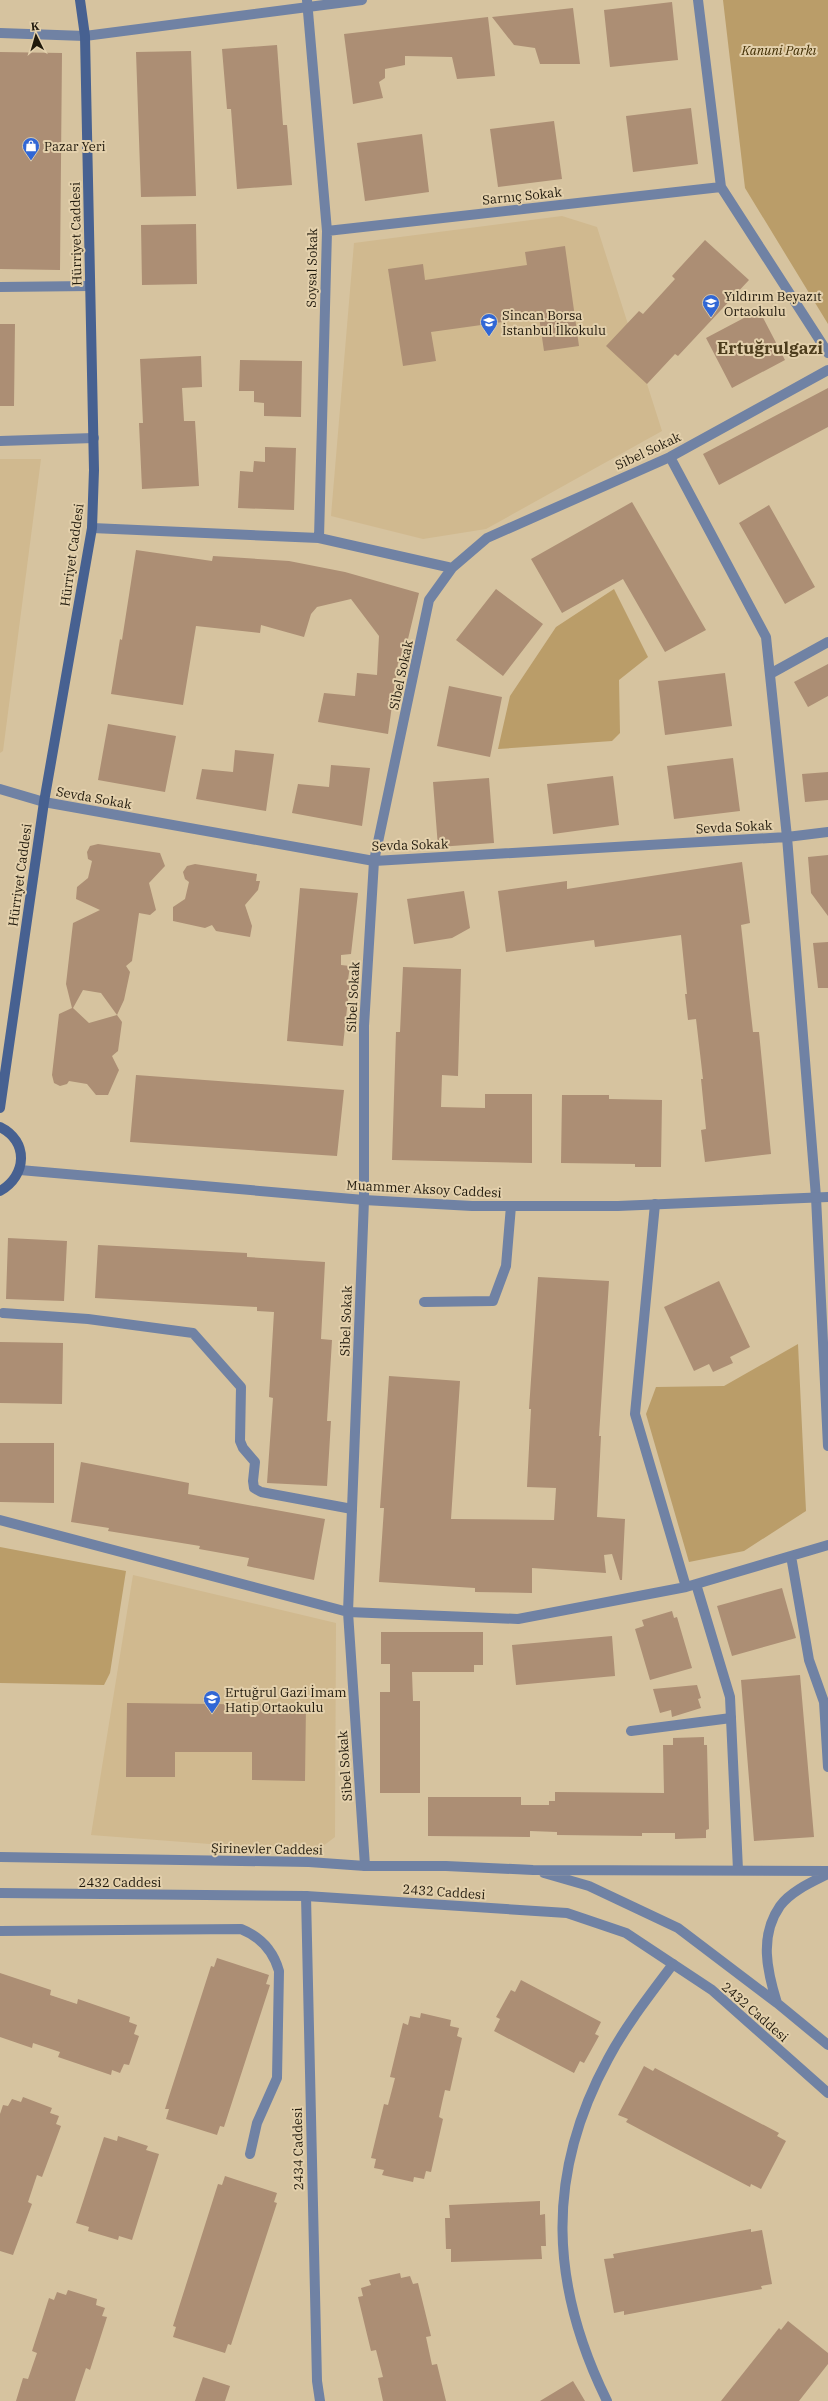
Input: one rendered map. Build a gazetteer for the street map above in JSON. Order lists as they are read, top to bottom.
{
  "streets": {
    "main road": ["Hürriyet Caddesi"],
    "street": [
      "Sarnıç Sokak",
      "Soysal Sokak",
      "Sibel Sokak",
      "Sevda Sokak",
      "Muammer Aksoy Caddesi",
      "Şirinevler Caddesi",
      "2432 Caddesi",
      "2434 Caddesi"
    ]
  },
  "crossings": [
    ["Sarnıç Sokak", "Soysal Sokak"],
    ["Hürriyet Caddesi", "Sevda Sokak"],
    ["Sibel Sokak", "Sevda Sokak"],
    ["Sibel Sokak", "Muammer Aksoy Caddesi"],
    ["Sibel Sokak", "Şirinevler Caddesi"],
    ["Şirinevler Caddesi", "2432 Caddesi"],
    ["2432 Caddesi", "2434 Caddesi"]
  ],
  "districts": ["Ertuğrulgazi"],
  "parks": ["Kanuni Parkı"],
  "places": {
    "shop": ["Pazar Yeri"],
    "school or university": ["Yıldırım Beyazıt Ortaokulu", "Sincan Borsa İstanbul İlkokulu", "Ertuğrul Gazi İmam Hatip Ortaokulu"]
  },
  "north": "top"
}
